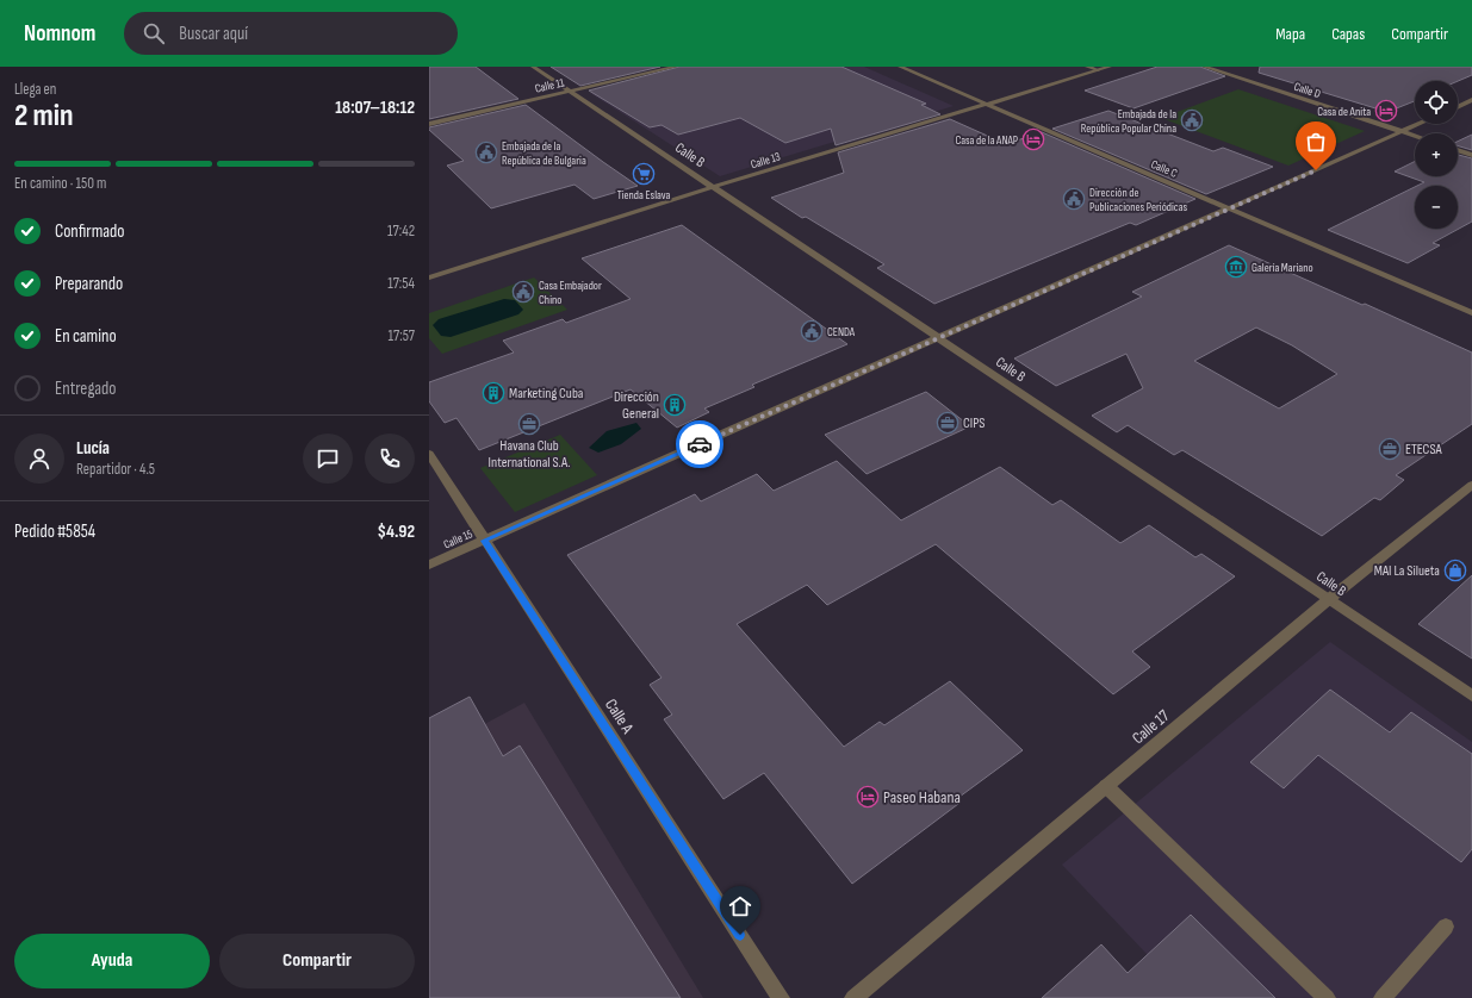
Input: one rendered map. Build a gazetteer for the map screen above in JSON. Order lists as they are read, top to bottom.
{
  "streets": {
    "street": [
      "Calle 11",
      "Calle D",
      "Calle B",
      "Calle 13",
      "Calle C",
      "Calle 15",
      "Calle A",
      "Calle 17"
    ]
  },
  "crossings": [
    ["Calle 11", "Calle B"],
    ["Calle D", "Calle 15"],
    ["Calle B", "Calle 13"],
    ["Calle B", "Calle 15"],
    ["Calle B", "Calle 17"],
    ["Calle 13", "Calle C"],
    ["Calle C", "Calle 15"],
    ["Calle 15", "Calle A"]
  ],
  "places": {
    "hotel": ["Casa de Anita", "Casa de la ANAP", "Paseo Habana"],
    "public building": [
      "Embajada de la República Popular China",
      "Embajada de la República de Bulgaria",
      "Dirección de Publicaciones Periódicas",
      "Casa Embajador Chino",
      "CENDA"
    ],
    "supermarket": ["Tienda Eslava"],
    "museum": ["Galería Mariano"],
    "building": ["Marketing Cuba", "Dirección General"],
    "office": ["CIPS", "Havana Club International S.A.", "ETECSA"],
    "shop": ["MAI La Silueta"]
  },
  "page": {
    "header": "Nomnom",
    "search": "Buscar aquí",
    "nav": ["Mapa", "Capas", "Compartir"],
    "heading": ["2 min", "Llega en", "18:07–18:12"],
    "panel": [
      "Lucía",
      "Repartidor · 4.5",
      "Pedido #5854",
      "$4.92"
    ],
    "map_buttons": ["+", "−"],
    "bar": "En camino · 150 m",
    "list": [
      ["Confirmado", "17:42"],
      ["Preparando", "17:54"],
      ["En camino", "17:57"],
      "Entregado"
    ],
    "buttons": ["Ayuda", "Compartir"]
  }
}
